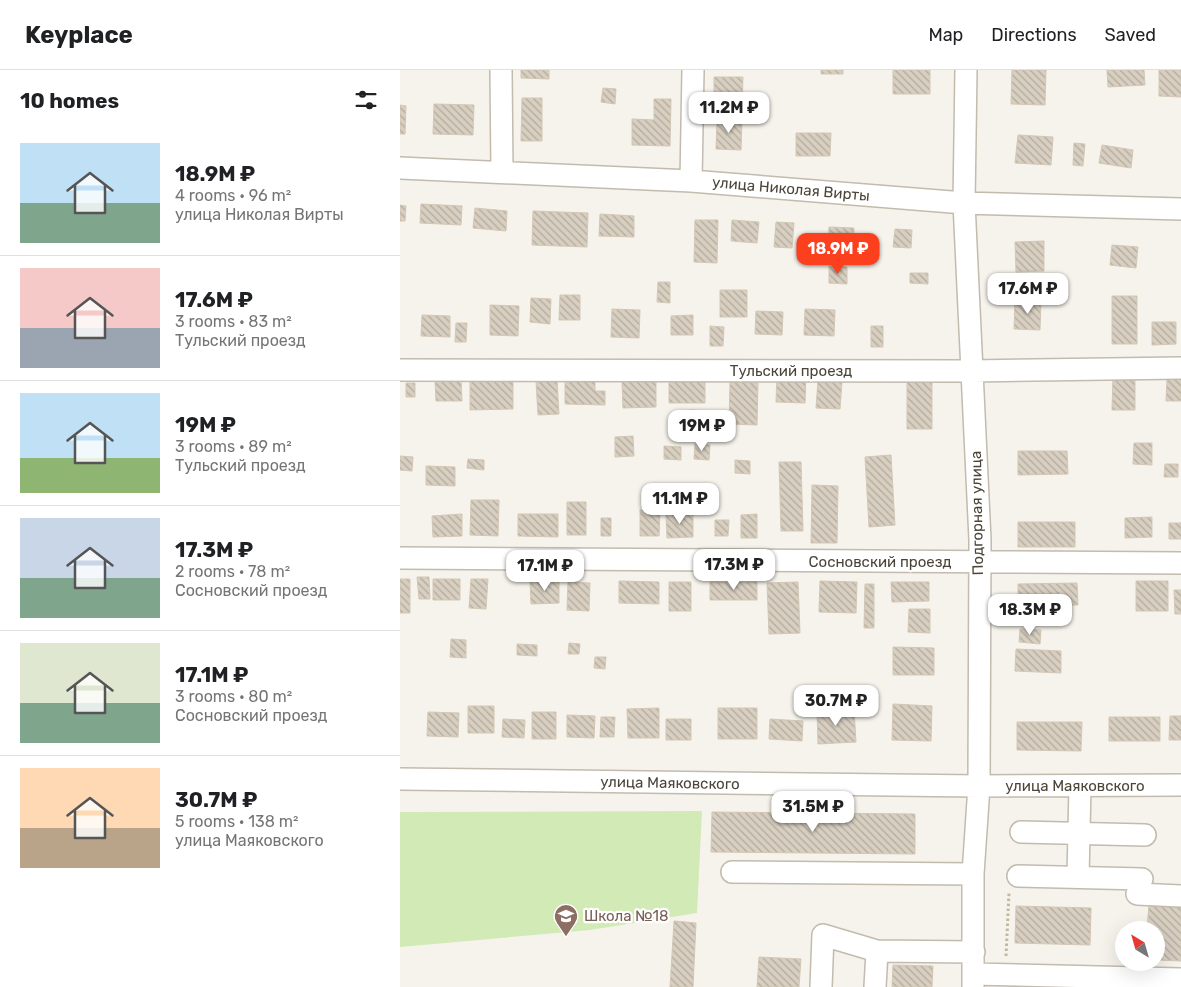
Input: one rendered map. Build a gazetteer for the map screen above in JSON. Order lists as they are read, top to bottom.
{
  "streets": {
    "street": [
      "улица Николая Вирты",
      "Тульский проезд",
      "Подгорная улица",
      "Сосновский проезд",
      "улица Маяковского"
    ]
  },
  "crossings": [
    ["улица Николая Вирты", "Подгорная улица"],
    ["Тульский проезд", "Подгорная улица"],
    ["Подгорная улица", "Сосновский проезд"],
    ["Подгорная улица", "улица Маяковского"]
  ],
  "places": {
    "school or university": ["Школа №18"]
  },
  "north": "top left",
  "page": {
    "header": "Keyplace",
    "nav": ["Map", "Directions", "Saved"],
    "heading": "10 homes",
    "price": [
      "11.2M ₽",
      "18.9M ₽",
      "17.6M ₽",
      "19M ₽",
      "11.1M ₽",
      "17.3M ₽",
      "17.1M ₽",
      "18.3M ₽",
      "30.7M ₽",
      "31.5M ₽"
    ],
    "list": [
      {
        "name": "18.9M ₽",
        "note": "4 rooms · 96 m² · улица Николая Вирты"
      },
      {
        "name": "17.6M ₽",
        "note": "3 rooms · 83 m² · Тульский проезд"
      },
      {
        "name": "19M ₽",
        "note": "3 rooms · 89 m² · Тульский проезд"
      },
      {
        "name": "17.3M ₽",
        "note": "2 rooms · 78 m² · Сосновский проезд"
      },
      {
        "name": "17.1M ₽",
        "note": "3 rooms · 80 m² · Сосновский проезд"
      },
      {
        "name": "30.7M ₽",
        "note": "5 rooms · 138 m² · улица Маяковского"
      }
    ]
  }
}
